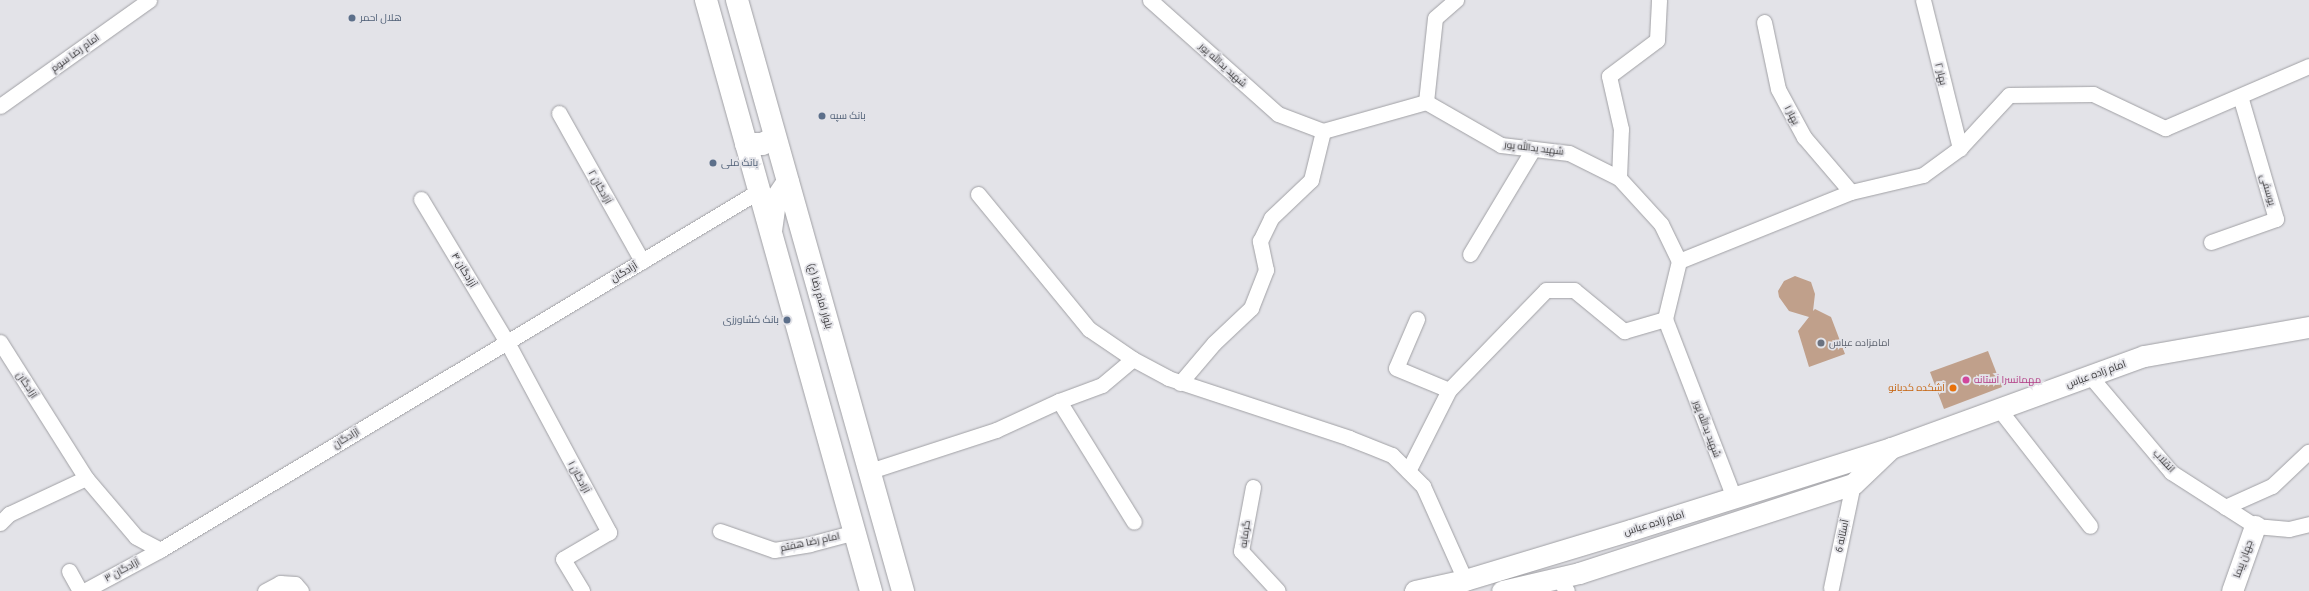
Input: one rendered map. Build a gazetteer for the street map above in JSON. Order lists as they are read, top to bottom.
{
  "streets": {
    "main road": ["بلوار امام رضا (ع)"],
    "street": [
      "امام رضا سوم",
      "شهید یدالله پور",
      "بهار ۲",
      "بهار ۱",
      "آزادگان ۲",
      "یوسفی",
      "آزادگان ۴",
      "آزادگان",
      "امام زاده عباس",
      "انقلاب",
      "آزادگان ۱",
      "گرمابه",
      "آستانه 6",
      "امام رضا هفتم",
      "جهان پیما",
      "آزادگان ۳"
    ]
  },
  "crossings": [
    ["شهید یدالله پور", "امام زاده عباس"],
    ["آزادگان ۲", "آزادگان"],
    ["آزادگان ۴", "آزادگان"],
    ["آزادگان ۴", "آزادگان ۱"],
    ["آزادگان", "آزادگان ۱"],
    ["آزادگان", "آزادگان ۳"],
    ["امام زاده عباس", "انقلاب"],
    ["امام زاده عباس", "آستانه 6"],
    ["انقلاب", "جهان پیما"]
  ],
  "places": [
    "هلال احمر",
    "بانک سپه",
    "بانک ملی",
    "بانک کشاورزی",
    "امامزاده عباس",
    "مهمانسرا آستانه",
    "آشکده کدبانو"
  ]
}
